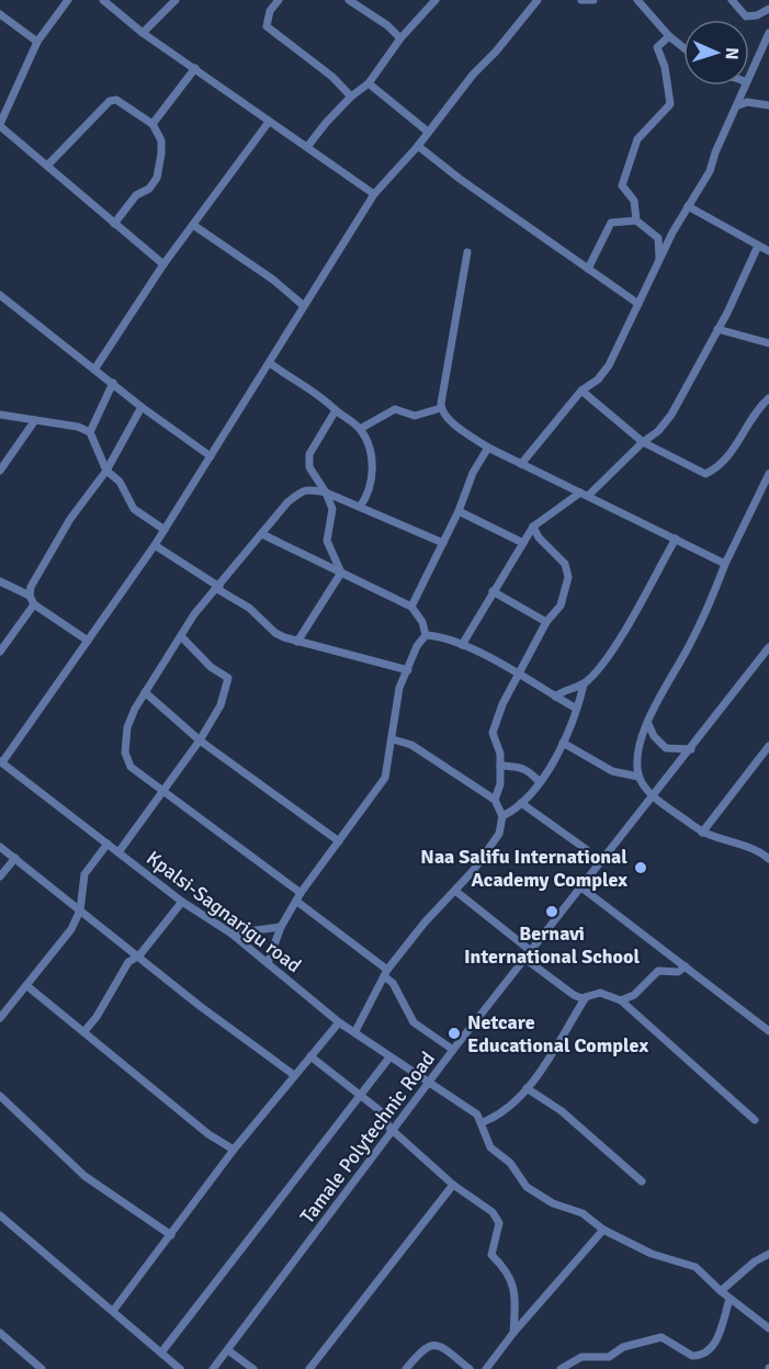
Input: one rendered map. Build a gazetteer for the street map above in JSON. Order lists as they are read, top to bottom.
{
  "streets": {
    "street": ["Kpalsi-Sagnarigu road", "Tamale Polytechnic Road"]
  },
  "crossings": [
    ["Kpalsi-Sagnarigu road", "Tamale Polytechnic Road"]
  ],
  "places": ["Naa Salifu International Academy Complex", "Bernavi International School", "Netcare Educational Complex"],
  "north": "right"
}
